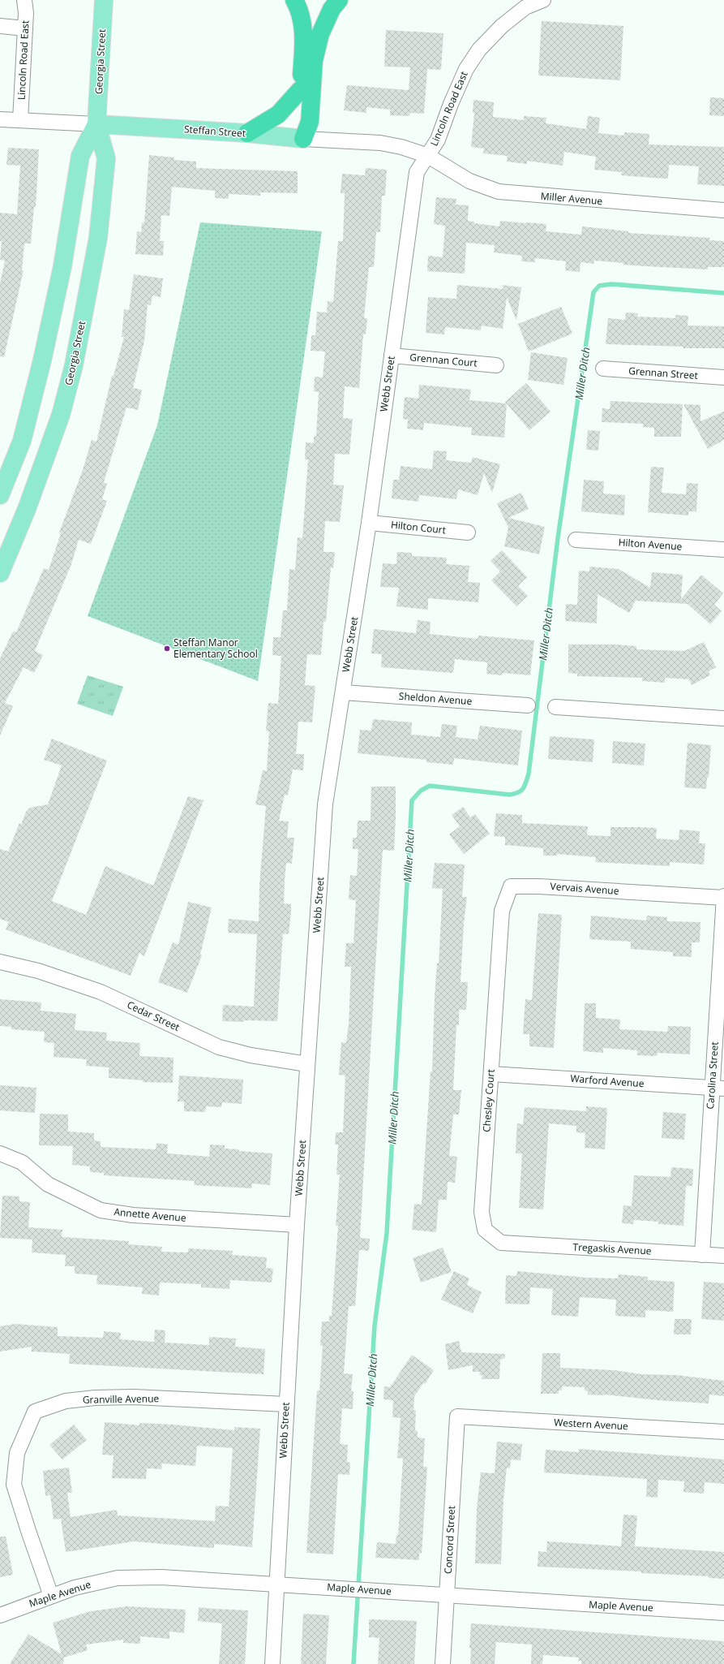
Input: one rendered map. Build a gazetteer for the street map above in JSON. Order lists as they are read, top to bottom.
{
  "streets": {
    "main road": ["Georgia Street", "Steffan Street"],
    "street": [
      "Lincoln Road East",
      "Miller Avenue",
      "Grennan Court",
      "Grennan Street",
      "Webb Street",
      "Hilton Court",
      "Hilton Avenue",
      "Sheldon Avenue",
      "Vervais Avenue",
      "Cedar Street",
      "Carolina Street",
      "Warford Avenue",
      "Chesley Court",
      "Annette Avenue",
      "Tregaskis Avenue",
      "Granville Avenue",
      "Western Avenue",
      "Concord Street",
      "Maple Avenue"
    ]
  },
  "crossings": [
    ["Lincoln Road East", "Steffan Street"],
    ["Lincoln Road East", "Miller Avenue"],
    ["Lincoln Road East", "Webb Street"],
    ["Georgia Street", "Steffan Street"],
    ["Steffan Street", "Miller Avenue"],
    ["Steffan Street", "Webb Street"],
    ["Miller Avenue", "Webb Street"],
    ["Grennan Court", "Webb Street"],
    ["Webb Street", "Hilton Court"],
    ["Webb Street", "Sheldon Avenue"],
    ["Webb Street", "Cedar Street"],
    ["Webb Street", "Annette Avenue"],
    ["Webb Street", "Granville Avenue"],
    ["Webb Street", "Maple Avenue"],
    ["Vervais Avenue", "Carolina Street"],
    ["Vervais Avenue", "Chesley Court"],
    ["Carolina Street", "Warford Avenue"],
    ["Carolina Street", "Tregaskis Avenue"],
    ["Warford Avenue", "Chesley Court"],
    ["Chesley Court", "Tregaskis Avenue"],
    ["Granville Avenue", "Maple Avenue"],
    ["Western Avenue", "Concord Street"],
    ["Concord Street", "Maple Avenue"]
  ],
  "water": ["Miller Ditch"],
  "places": ["Steffan Manor Elementary School"]
}
